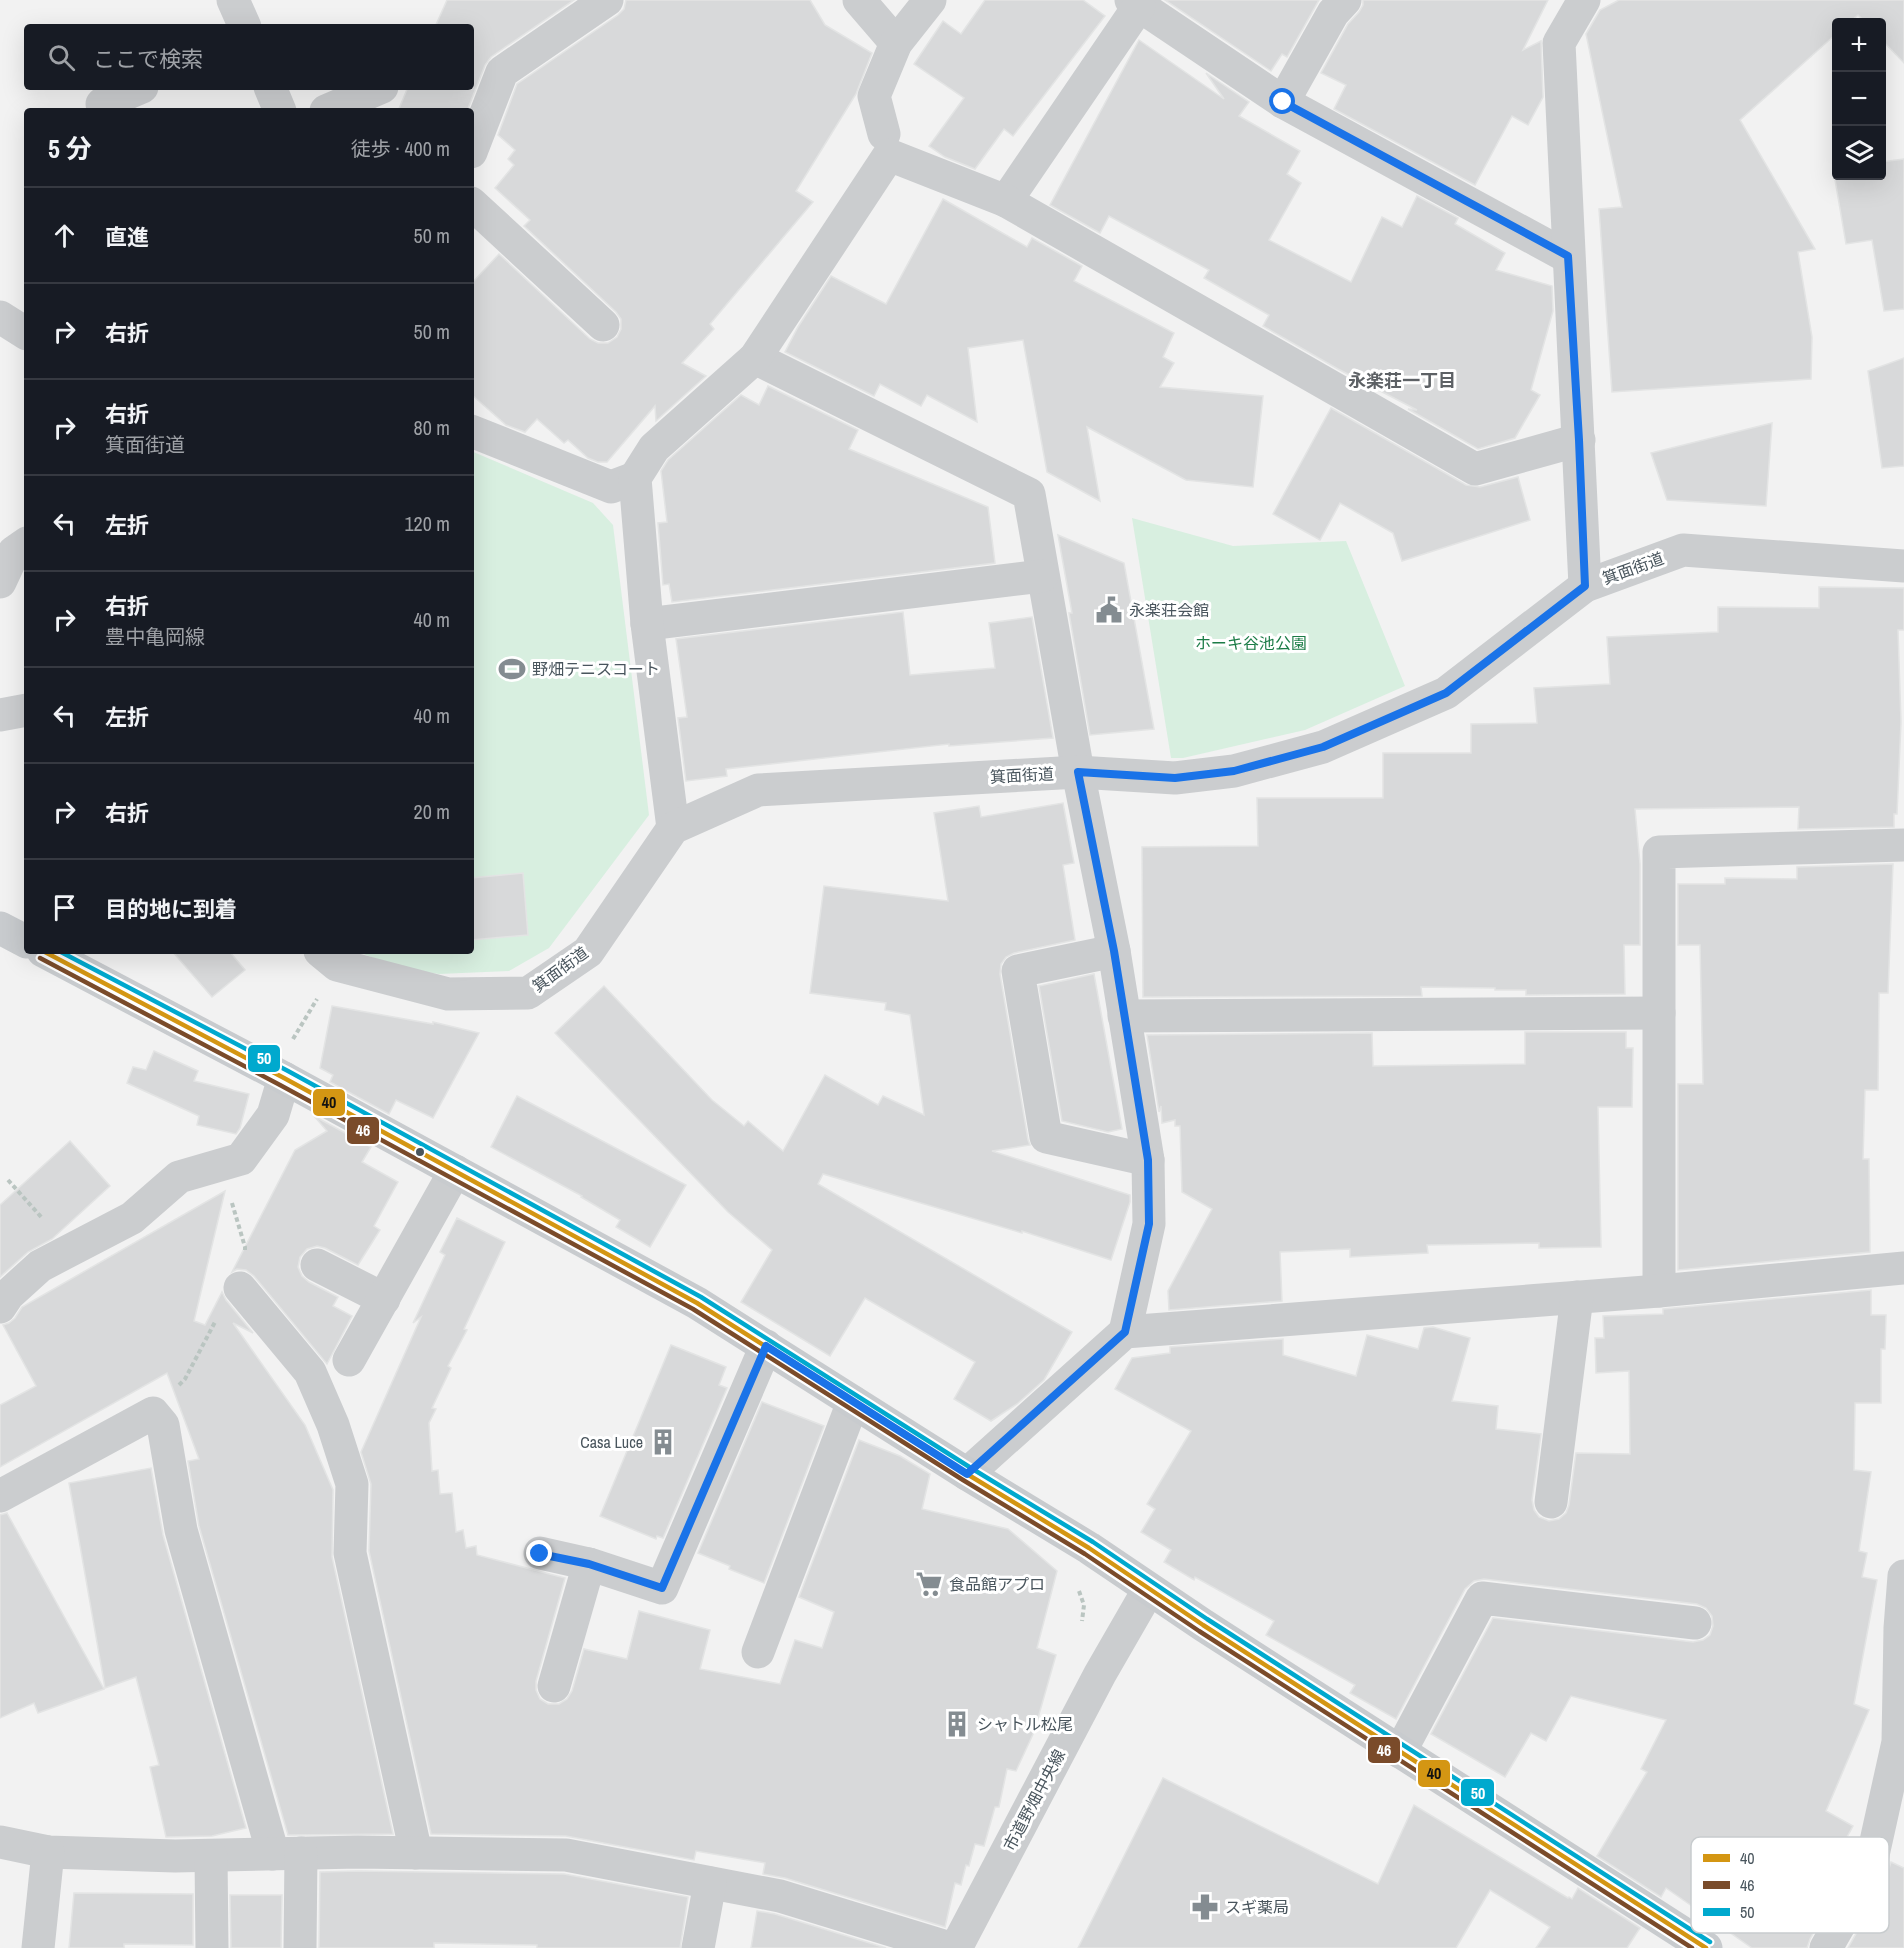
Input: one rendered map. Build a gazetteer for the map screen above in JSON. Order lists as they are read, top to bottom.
{
  "streets": {
    "street": ["箕面街道", "市道野畑中央線"]
  },
  "districts": ["永楽荘一丁目"],
  "parks": ["ホーキ谷池公園"],
  "places": {
    "public building": ["永楽荘会館"],
    "sports": ["野畑テニスコート"],
    "building": ["Casa Luce", "シャトル松尾"],
    "supermarket": ["食品館アプロ"],
    "pharmacy": ["スギ薬局"]
  },
  "lines": ["transit line 40", "transit line 50", "transit line 46"],
  "legend": ["40", "46", "50"],
  "page": {
    "map_buttons": ["+", "−"],
    "search": "ここで検索",
    "heading": ["5 分", "徒歩 · 400 m"],
    "list": [
      ["直進", "50 m"],
      ["右折", "50 m"],
      ["右折", "箕面街道", "80 m"],
      ["左折", "120 m"],
      ["右折", "豊中亀岡線", "40 m"],
      ["左折", "40 m"],
      ["右折", "20 m"],
      "目的地に到着"
    ]
  }
}
